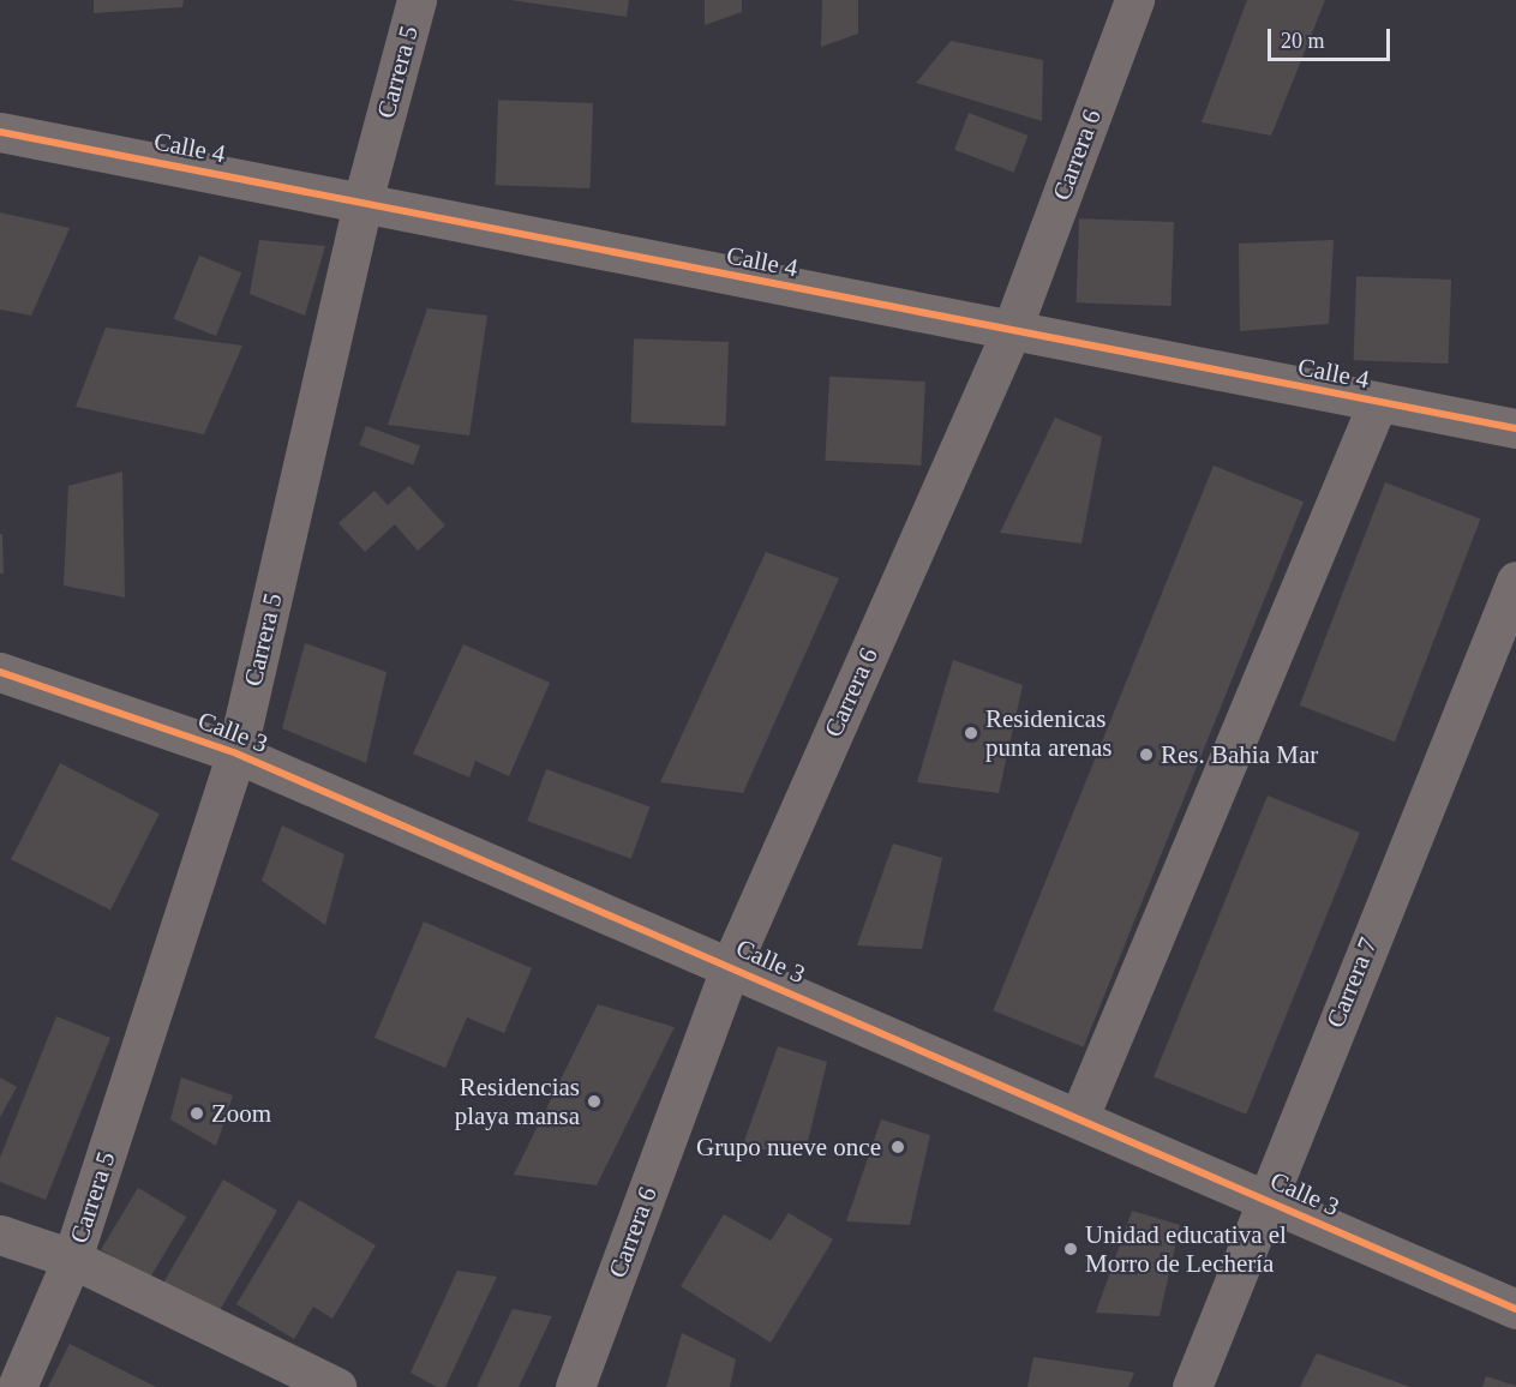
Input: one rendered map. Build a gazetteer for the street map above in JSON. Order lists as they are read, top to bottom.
{
  "streets": {
    "street": [
      "Carrera 5",
      "Calle 4",
      "Carrera 6",
      "Calle 3",
      "Carrera 7"
    ]
  },
  "crossings": [
    ["Carrera 5", "Calle 4"],
    ["Carrera 5", "Calle 3"],
    ["Calle 4", "Carrera 6"],
    ["Carrera 6", "Calle 3"],
    ["Calle 3", "Carrera 7"]
  ],
  "places": [
    "Residenicas punta arenas",
    "Res. Bahia Mar",
    "Residencias playa mansa",
    "Zoom",
    "Grupo nueve once",
    "Unidad educativa el Morro de Lechería"
  ],
  "scale_bar": "20 m"
}
